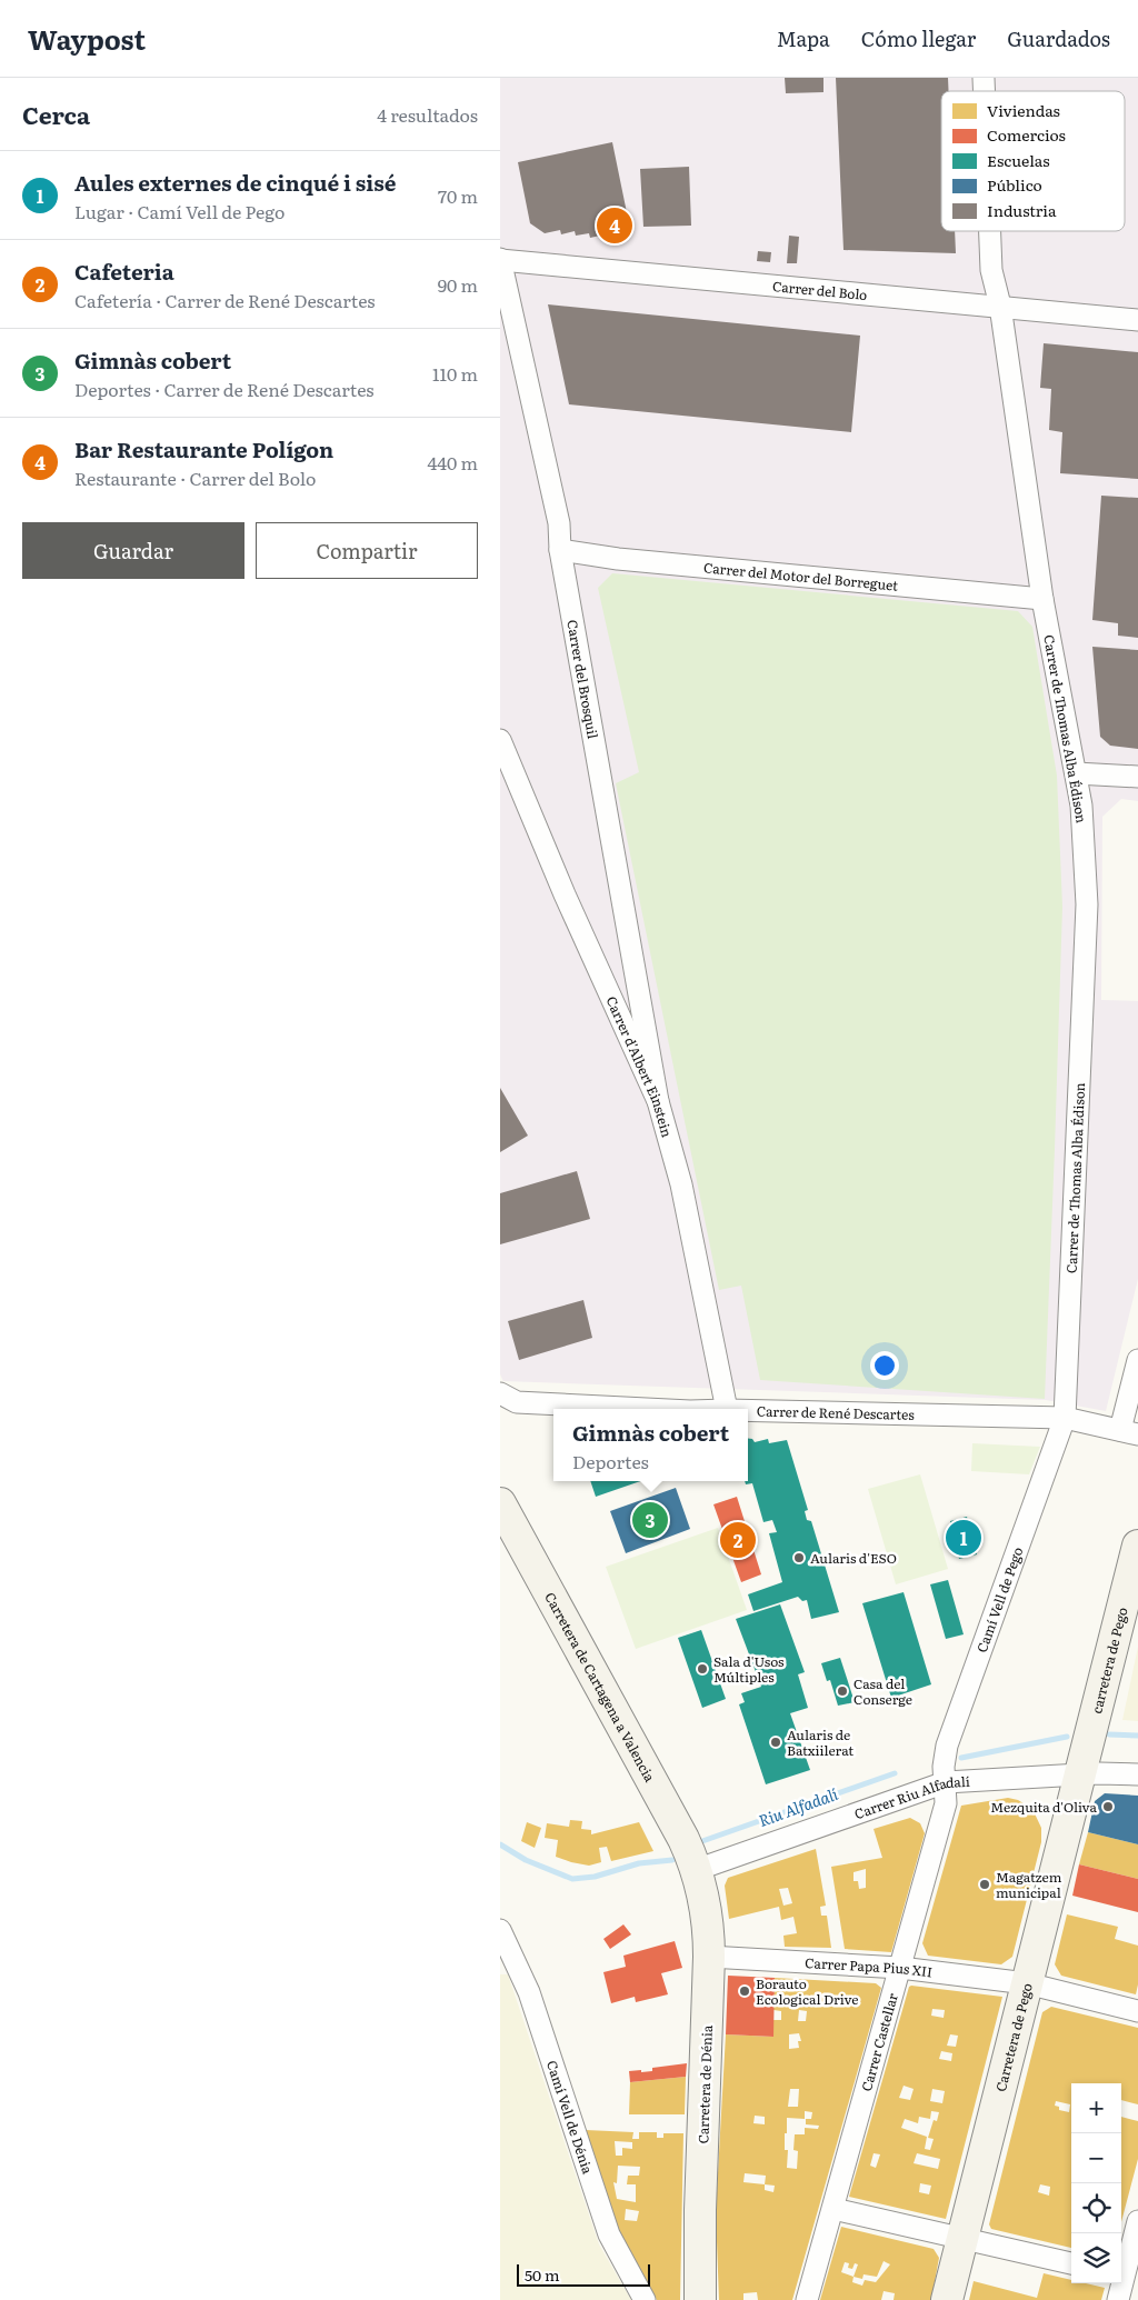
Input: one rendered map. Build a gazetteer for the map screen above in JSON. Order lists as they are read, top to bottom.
{
  "streets": {
    "main road": [
      "carretera de Pego",
      "Carretera de Cartagena a Valencia",
      "Carretera de Pego",
      "Carretera de Dénia"
    ],
    "street": [
      "Carrer del Bolo",
      "Carrer del Motor del Borreguet",
      "Carrer del Brosquil",
      "Carrer de Thomas Alba Édison",
      "Carrer d'Albert Einstein",
      "Carrer de René Descartes",
      "Camí Vell de Pego",
      "Carrer Riu Alfadalí",
      "Carrer Papa Pius XII",
      "Carrer Castellar",
      "Camí Vell de Dénia"
    ]
  },
  "crossings": [
    ["Carrer del Bolo", "Carrer del Brosquil"],
    ["Carrer del Bolo", "Carrer de Thomas Alba Édison"],
    ["Carrer del Motor del Borreguet", "Carrer del Brosquil"],
    ["Carrer del Motor del Borreguet", "Carrer de Thomas Alba Édison"],
    ["Carrer del Brosquil", "Carrer d'Albert Einstein"],
    ["Carrer de Thomas Alba Édison", "Carrer de René Descartes"],
    ["Carrer de Thomas Alba Édison", "Camí Vell de Pego"],
    ["Carrer de René Descartes", "Camí Vell de Pego"],
    ["Camí Vell de Pego", "Carrer Riu Alfadalí"],
    ["Camí Vell de Pego", "Carrer Castellar"],
    ["carretera de Pego", "Carrer Riu Alfadalí"],
    ["carretera de Pego", "Carretera de Pego"],
    ["Carretera de Cartagena a Valencia", "Carrer Riu Alfadalí"],
    ["Carretera de Cartagena a Valencia", "Carretera de Dénia"],
    ["Carrer Riu Alfadalí", "Carretera de Pego"],
    ["Carrer Riu Alfadalí", "Carrer Castellar"],
    ["Carrer Riu Alfadalí", "Carretera de Dénia"],
    ["Carrer Papa Pius XII", "Carretera de Pego"],
    ["Carrer Papa Pius XII", "Carrer Castellar"],
    ["Carrer Papa Pius XII", "Carretera de Dénia"]
  ],
  "water": ["Riu Alfadalí"],
  "places": [
    "Aularis d'ESO",
    "Sala d'Usos Múltiples",
    "Casa del Conserge",
    "Aularis de Batxiilerat",
    "Mezquita d'Oliva",
    "Magatzem municipal",
    "Borauto Ecological Drive"
  ],
  "legend": [
    "Viviendas",
    "Comercios",
    "Escuelas",
    "Público",
    "Industria"
  ],
  "scale_bar": "50 m",
  "page": {
    "header": "Waypost",
    "nav": ["Mapa", "Cómo llegar", "Guardados"],
    "heading": ["Cerca", "4 resultados"],
    "list": [
      {
        "mark": "1",
        "name": "Aules externes de cinqué i sisé",
        "note": "Lugar · Camí Vell de Pego",
        "value": "70 m"
      },
      {
        "mark": "2",
        "name": "Cafeteria",
        "note": "Cafetería · Carrer de René Descartes",
        "value": "90 m"
      },
      {
        "mark": "3",
        "name": "Gimnàs cobert",
        "note": "Deportes · Carrer de René Descartes",
        "value": "110 m"
      },
      {
        "mark": "4",
        "name": "Bar Restaurante Polígon",
        "note": "Restaurante · Carrer del Bolo",
        "value": "440 m"
      }
    ],
    "pins": [
      "4",
      "3",
      "1",
      "2"
    ],
    "buttons": ["Guardar", "Compartir"],
    "popup": ["Gimnàs cobert", "Deportes"],
    "map_buttons": ["+", "−"],
    "scale": "50 m"
  }
}
